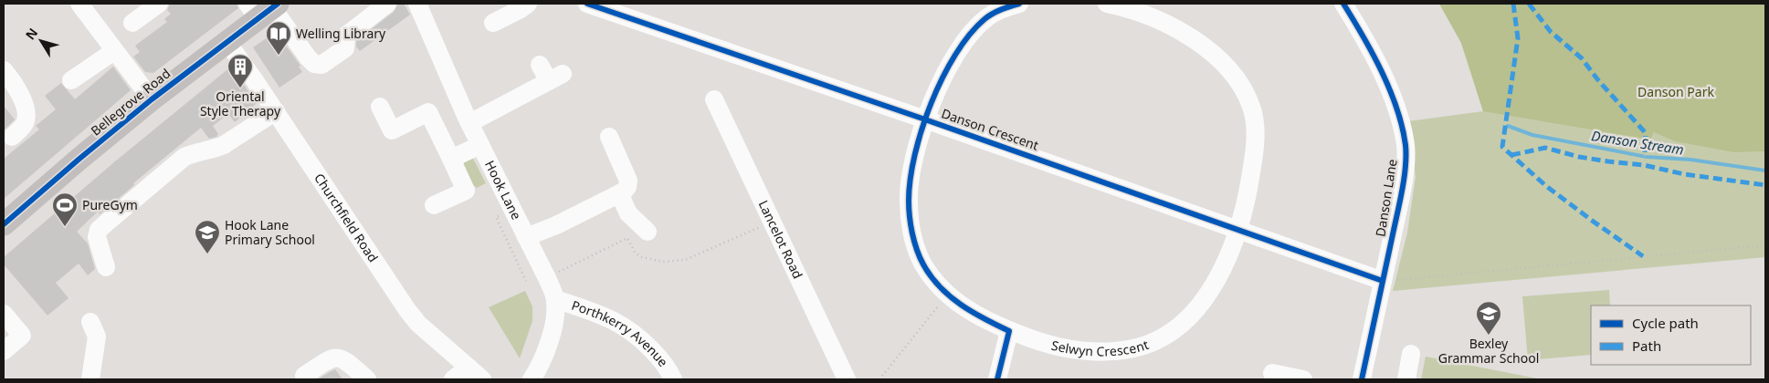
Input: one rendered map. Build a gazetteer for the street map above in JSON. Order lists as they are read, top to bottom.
{
  "streets": {
    "main road": ["Bellegrove Road"],
    "street": [
      "Danson Crescent",
      "Hook Lane",
      "Danson Lane",
      "Churchfield Road",
      "Lancelot Road",
      "Porthkerry Avenue",
      "Selwyn Crescent"
    ]
  },
  "crossings": [
    ["Bellegrove Road", "Churchfield Road"],
    ["Danson Crescent", "Danson Lane"],
    ["Danson Crescent", "Selwyn Crescent"],
    ["Hook Lane", "Porthkerry Avenue"]
  ],
  "water": ["Danson Stream"],
  "parks": ["Danson Park"],
  "places": {
    "library": ["Welling Library"],
    "building": ["Oriental Style Therapy"],
    "sports": ["PureGym"],
    "school or university": ["Hook Lane Primary School", "Bexley Grammar School"]
  },
  "legend": ["Cycle path", "Path"],
  "north": "top left"
}
